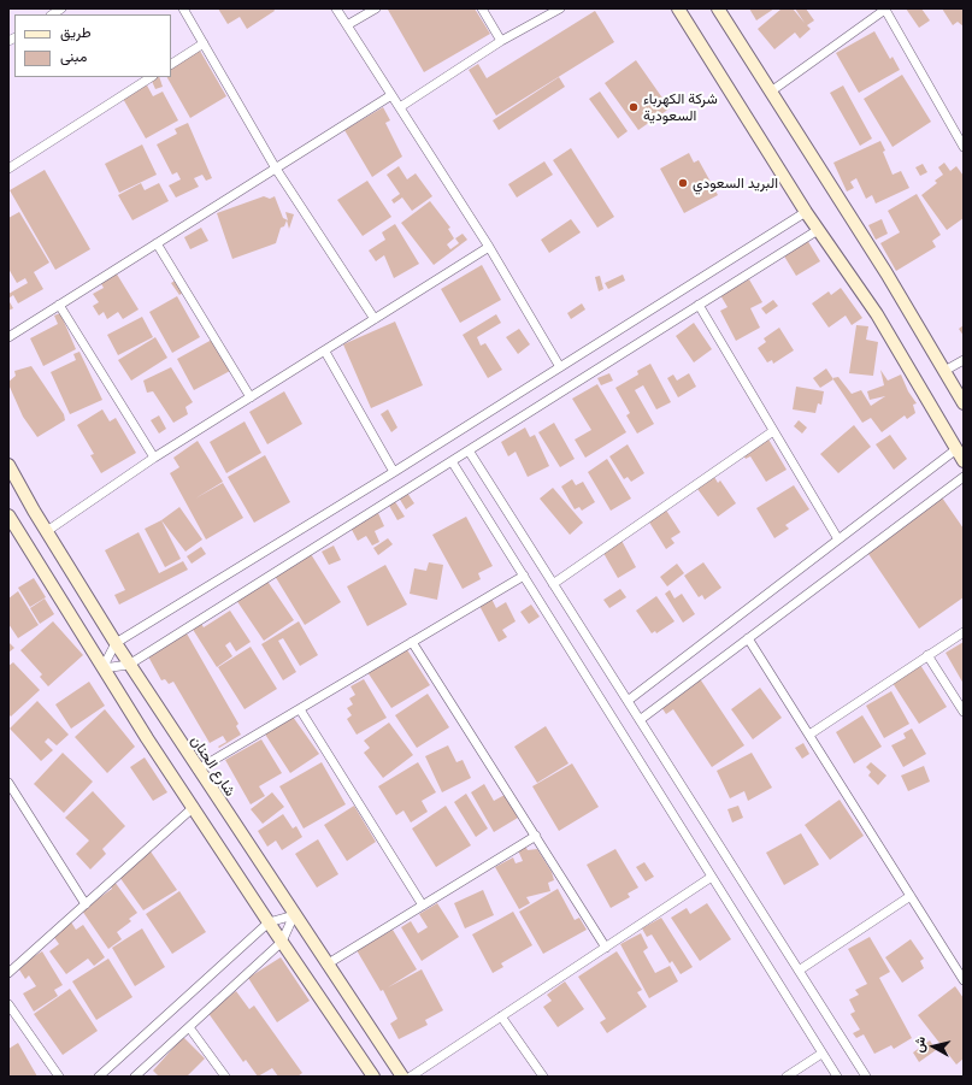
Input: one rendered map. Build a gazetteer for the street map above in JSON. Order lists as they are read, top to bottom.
{
  "streets": {
    "street": ["شارع الحنان"]
  },
  "places": ["شركة الكهرباء السعودية", "البريد السعودي"],
  "legend": ["طريق", "مبنى"],
  "north": "left"
}
